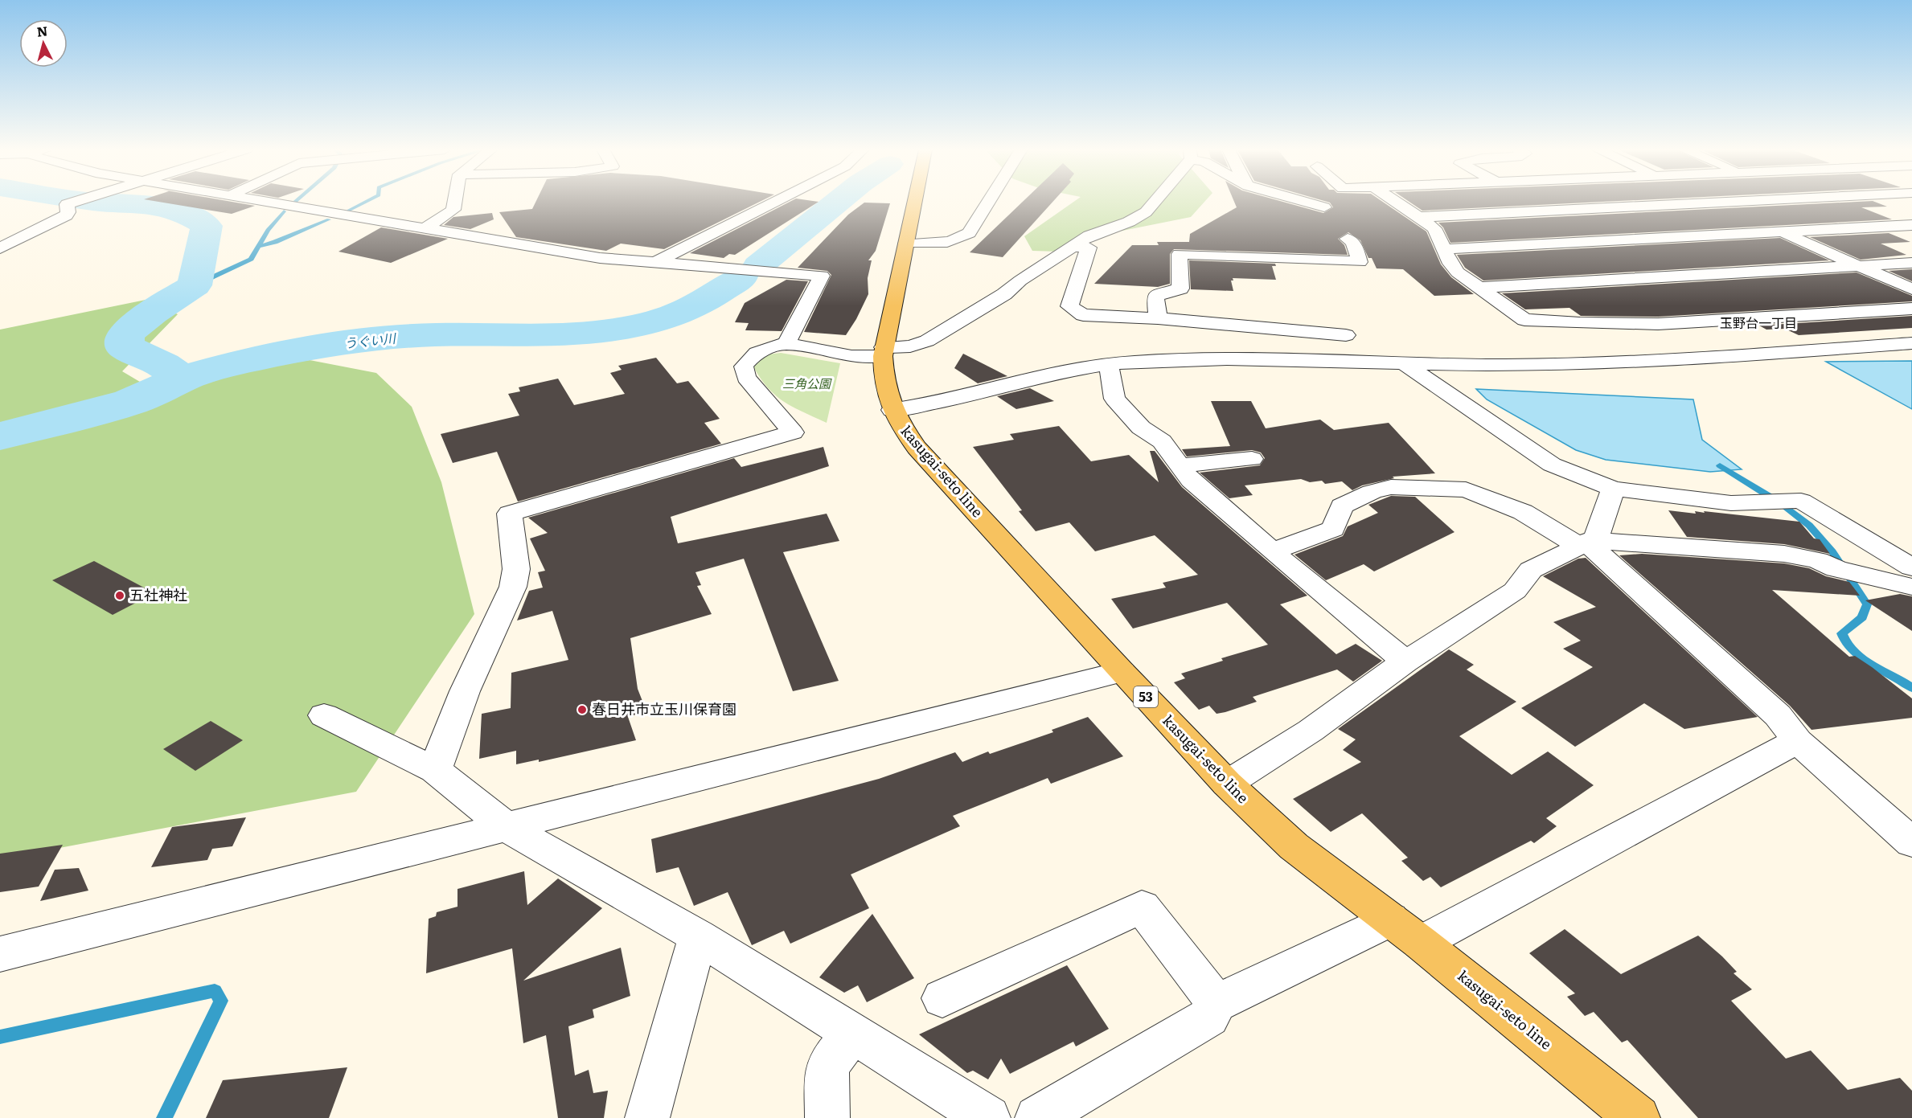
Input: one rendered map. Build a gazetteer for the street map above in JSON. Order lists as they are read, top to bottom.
{
  "streets": {
    "main road": ["kasugai-seto line", "53"]
  },
  "districts": ["玉野台一丁目"],
  "water": ["うぐい川"],
  "parks": ["三角公園"],
  "places": ["五社神社", "春日井市立玉川保育園"],
  "north": "top"
}
